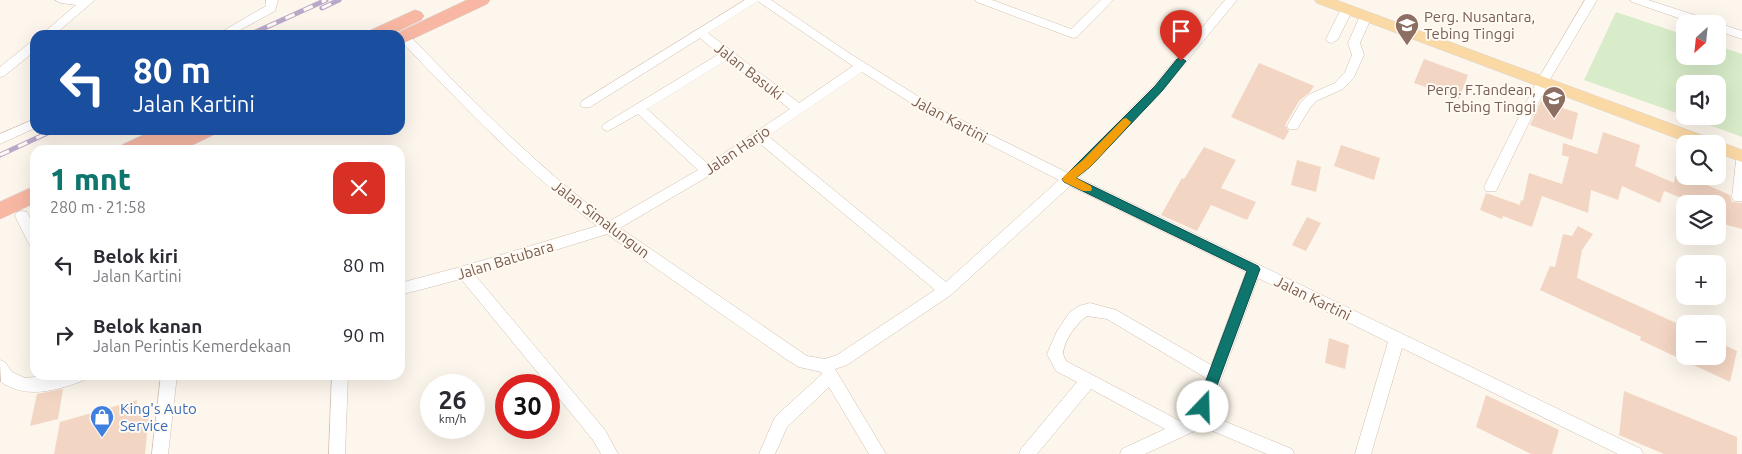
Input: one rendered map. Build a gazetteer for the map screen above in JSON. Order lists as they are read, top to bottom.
{
  "streets": {
    "street": [
      "Jalan Basuki",
      "Jalan Kartini",
      "Jalan Harjo",
      "Jalan Simalungun",
      "Jalan Batubara"
    ]
  },
  "crossings": [
    ["Jalan Basuki", "Jalan Harjo"],
    ["Jalan Kartini", "Jalan Harjo"],
    ["Jalan Harjo", "Jalan Simalungun"],
    ["Jalan Harjo", "Jalan Batubara"],
    ["Jalan Simalungun", "Jalan Batubara"]
  ],
  "places": {
    "school or university": ["Perg. Nusantara, Tebing Tinggi", "Perg. F.Tandean, Tebing Tinggi"],
    "shop": ["King's Auto Service"]
  },
  "north": "bottom left",
  "page": {
    "map_buttons": ["+", "−"],
    "turn": ["80 m", "Jalan Kartini"],
    "heading": ["1 mnt", "280 m · 21:58"],
    "list": [
      {
        "name": "Belok kiri",
        "note": "Jalan Kartini",
        "value": "80 m"
      },
      {
        "name": "Belok kanan",
        "note": "Jalan Perintis Kemerdekaan",
        "value": "90 m"
      }
    ],
    "speed": "26 km/h",
    "limit": "30"
  }
}
